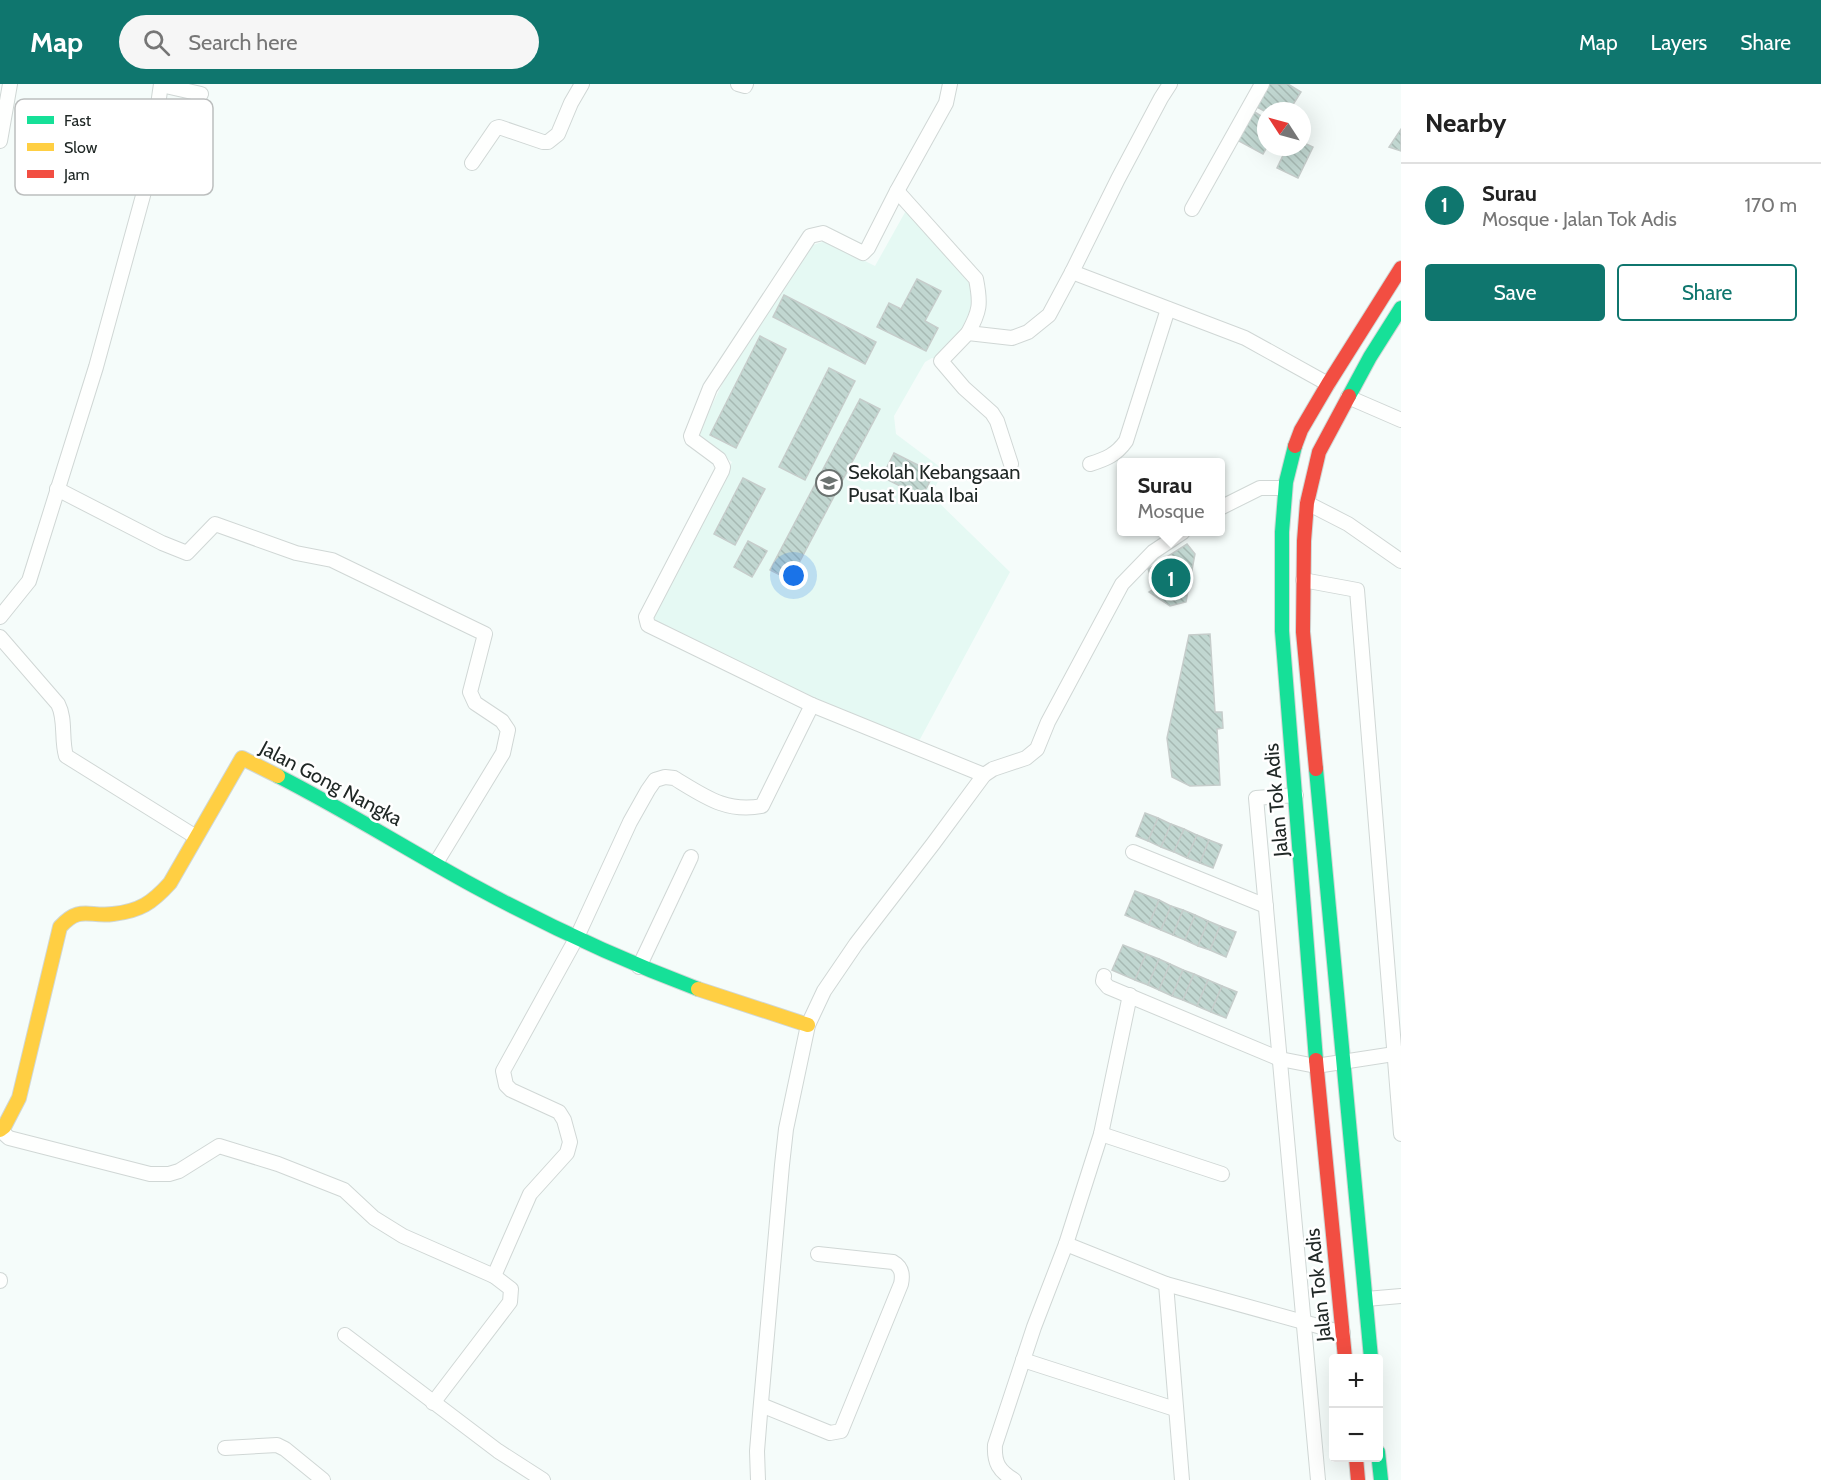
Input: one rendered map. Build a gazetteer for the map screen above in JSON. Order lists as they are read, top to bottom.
{
  "streets": {
    "main road": ["Jalan Gong Nangka", "Jalan Tok Adis"]
  },
  "places": {
    "school or university": ["Sekolah Kebangsaan Pusat Kuala Ibai"]
  },
  "legend": ["Fast", "Slow", "Jam"],
  "north": "top left",
  "page": {
    "header": "Map",
    "search": "Search here",
    "nav": ["Map", "Layers", "Share"],
    "heading": "Nearby",
    "list": [
      {
        "mark": "1",
        "name": "Surau",
        "note": "Mosque · Jalan Tok Adis",
        "value": "170 m"
      }
    ],
    "buttons": ["Save", "Share"],
    "popup": ["Surau", "Mosque"],
    "pins": "1",
    "map_buttons": ["+", "−"]
  }
}
